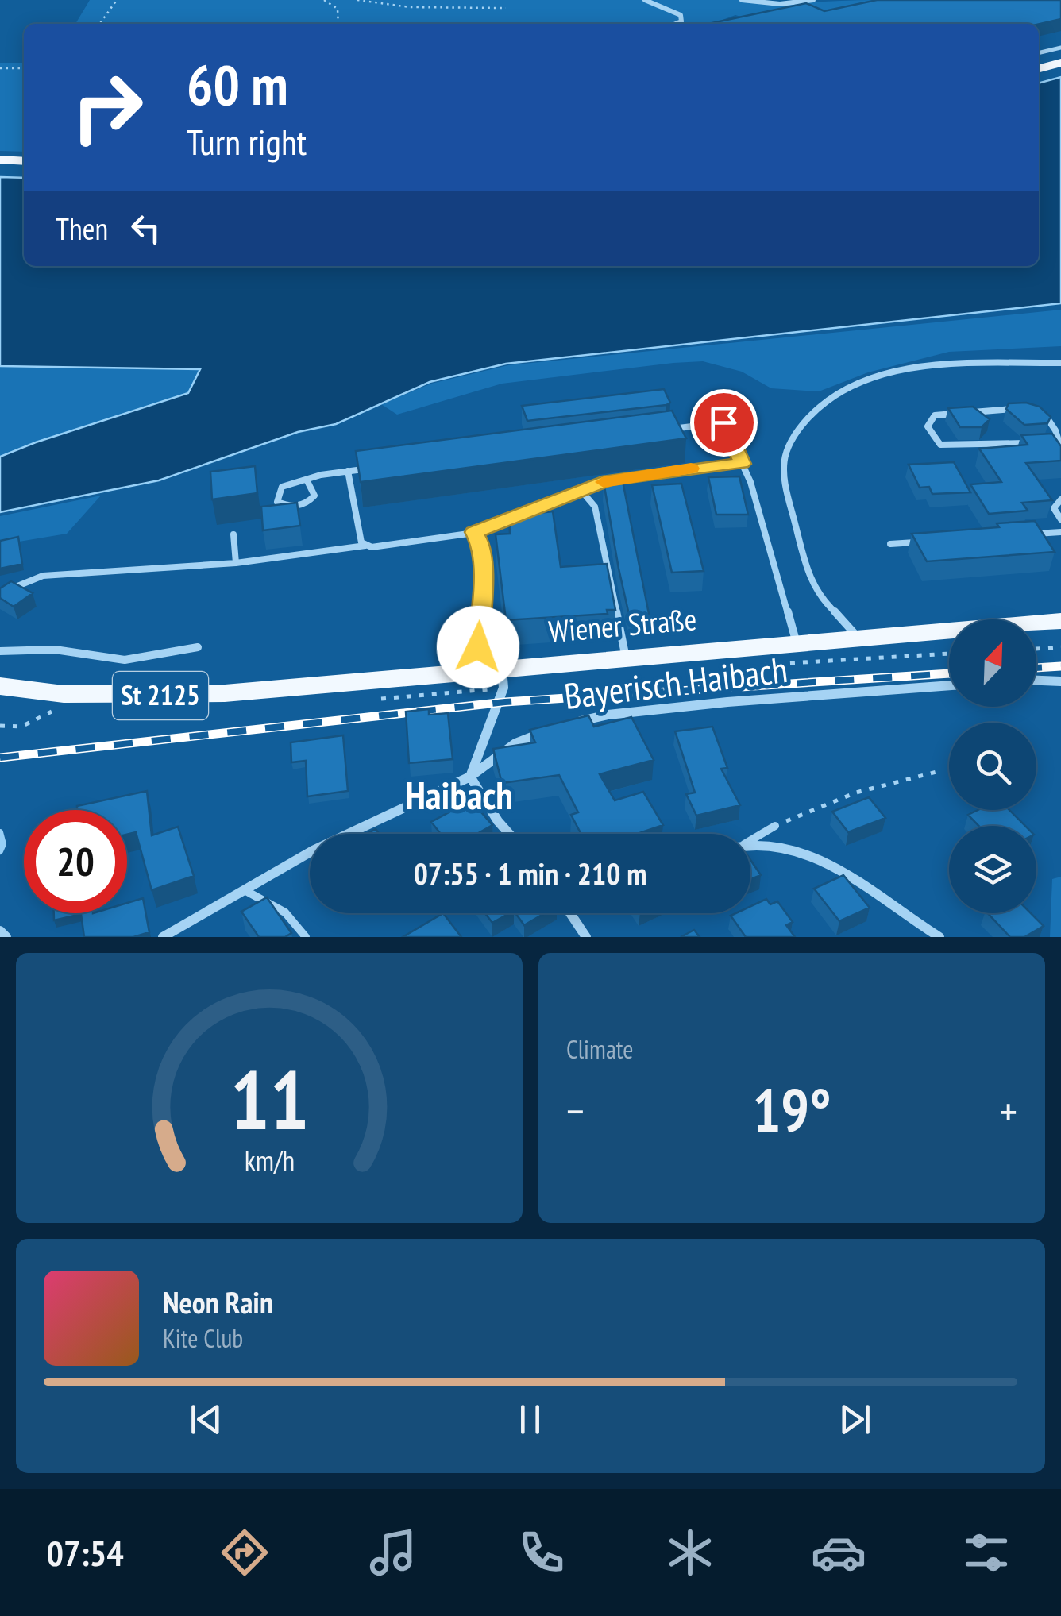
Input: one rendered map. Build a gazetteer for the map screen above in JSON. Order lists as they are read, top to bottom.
{
  "streets": {
    "main road": ["Wiener Straße", "St 2125"],
    "street": ["Bayerisch Haibach"]
  },
  "districts": ["Haibach"],
  "north": "top right",
  "page": {
    "turn": ["60 m", "Turn right"],
    "then": "Then",
    "limit": "20",
    "trip": "07:55 · 1 min · 210 m",
    "tile": "Climate",
    "heat": ["−", "19°", "+"],
    "song": ["Neon Rain", "Kite Club"],
    "tabs": "07:54",
    "gauge": ["11", "km/h"]
  }
}
